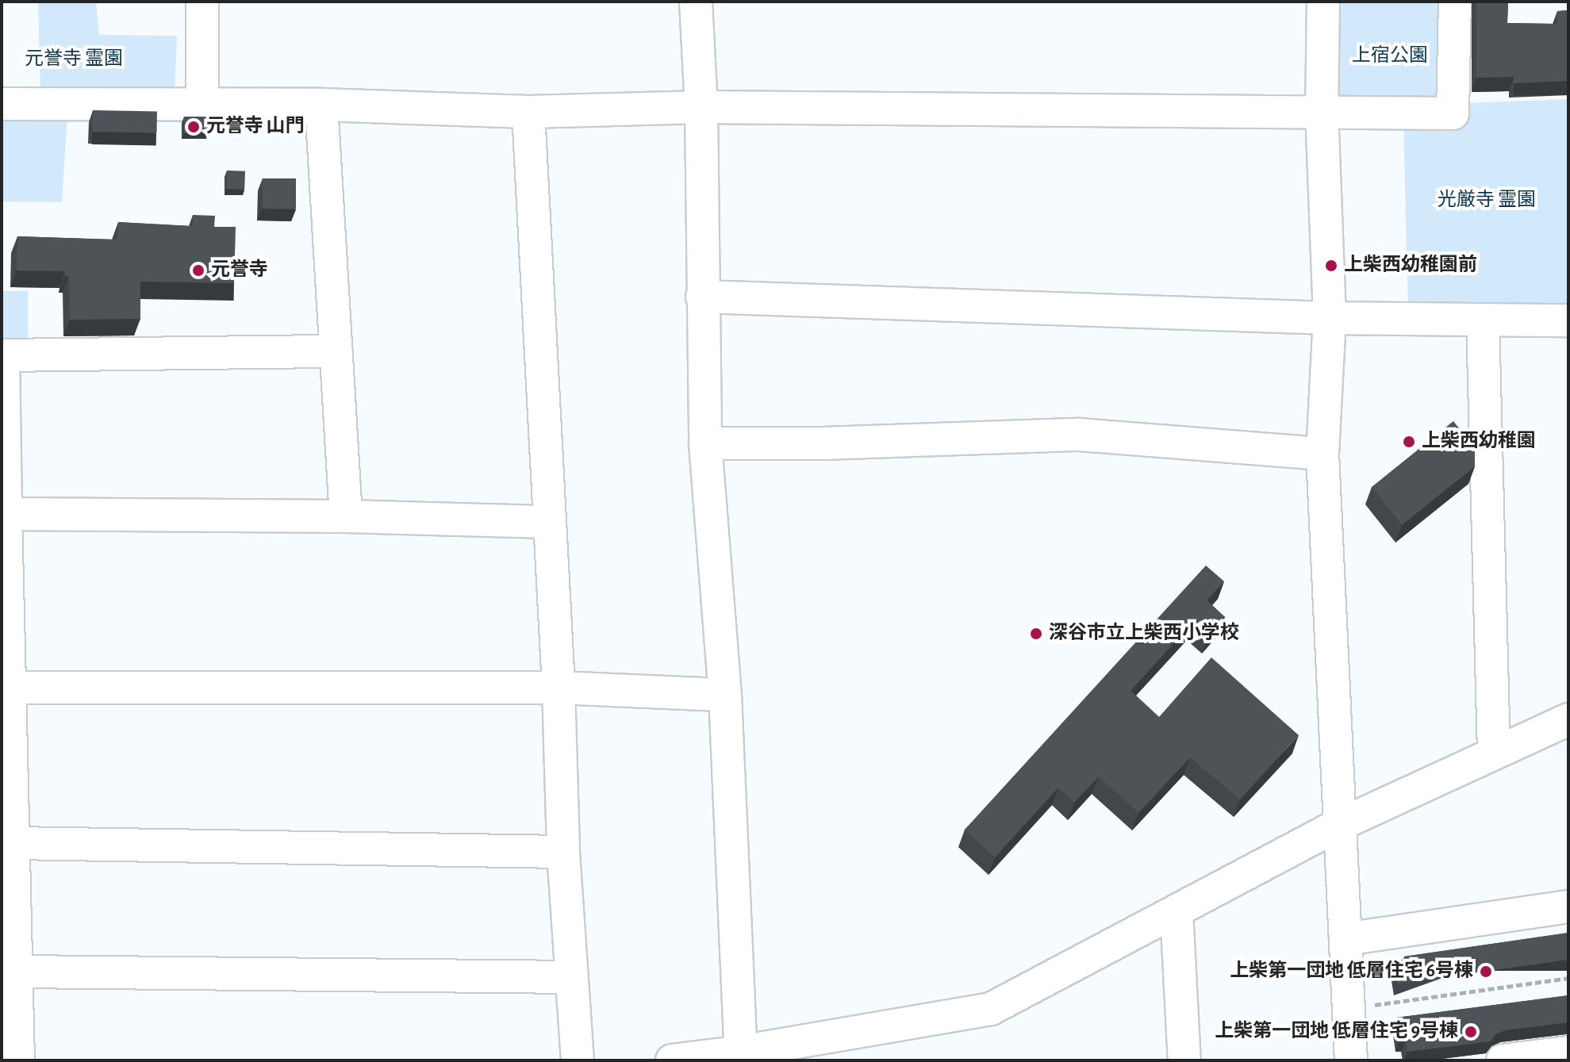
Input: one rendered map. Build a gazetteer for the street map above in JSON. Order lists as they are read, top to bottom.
{
  "parks": ["上宿公園", "元誉寺 霊園", "光厳寺 霊園"],
  "places": [
    "元誉寺 山門",
    "上柴西幼稚園前",
    "元誉寺",
    "上柴西幼稚園",
    "深谷市立上柴西小学校",
    "上柴第一団地 低層住宅 6号棟",
    "上柴第一団地 低層住宅 9号棟"
  ]
}
